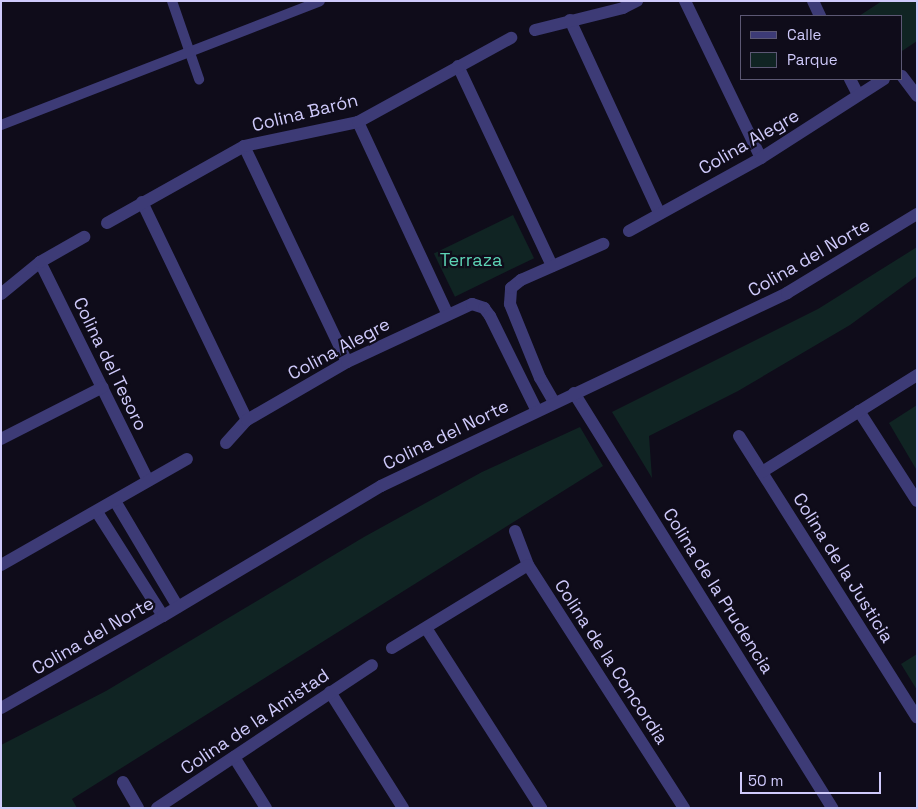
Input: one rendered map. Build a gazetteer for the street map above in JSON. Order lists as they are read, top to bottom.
{
  "streets": {
    "street": [
      "Colina Barón",
      "Colina Alegre",
      "Colina del Norte",
      "Colina del Tesoro",
      "Colina de la Justicia",
      "Colina de la Prudencia",
      "Colina de la Concordia",
      "Colina de la Amistad"
    ]
  },
  "crossings": [
    ["Colina Alegre", "Colina del Norte"],
    ["Colina del Norte", "Colina de la Prudencia"]
  ],
  "parks": ["Terraza"],
  "legend": ["Calle", "Parque"],
  "scale_bar": "50 m"
}
